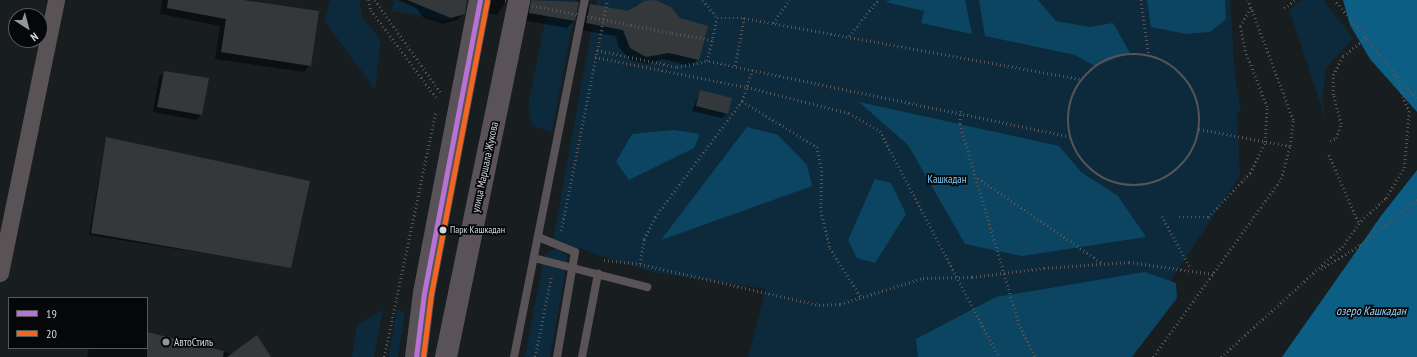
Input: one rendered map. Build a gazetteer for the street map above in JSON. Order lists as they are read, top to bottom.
{
  "streets": {
    "main road": ["улица Маршала Жукова"]
  },
  "water": ["озеро Кашкадан"],
  "parks": ["Кашкадан"],
  "places": ["Парк Кашкадан", "АвтоСтиль"],
  "lines": ["transit line 19", "transit line 20"],
  "legend": ["19", "20"],
  "north": "bottom right"
}
